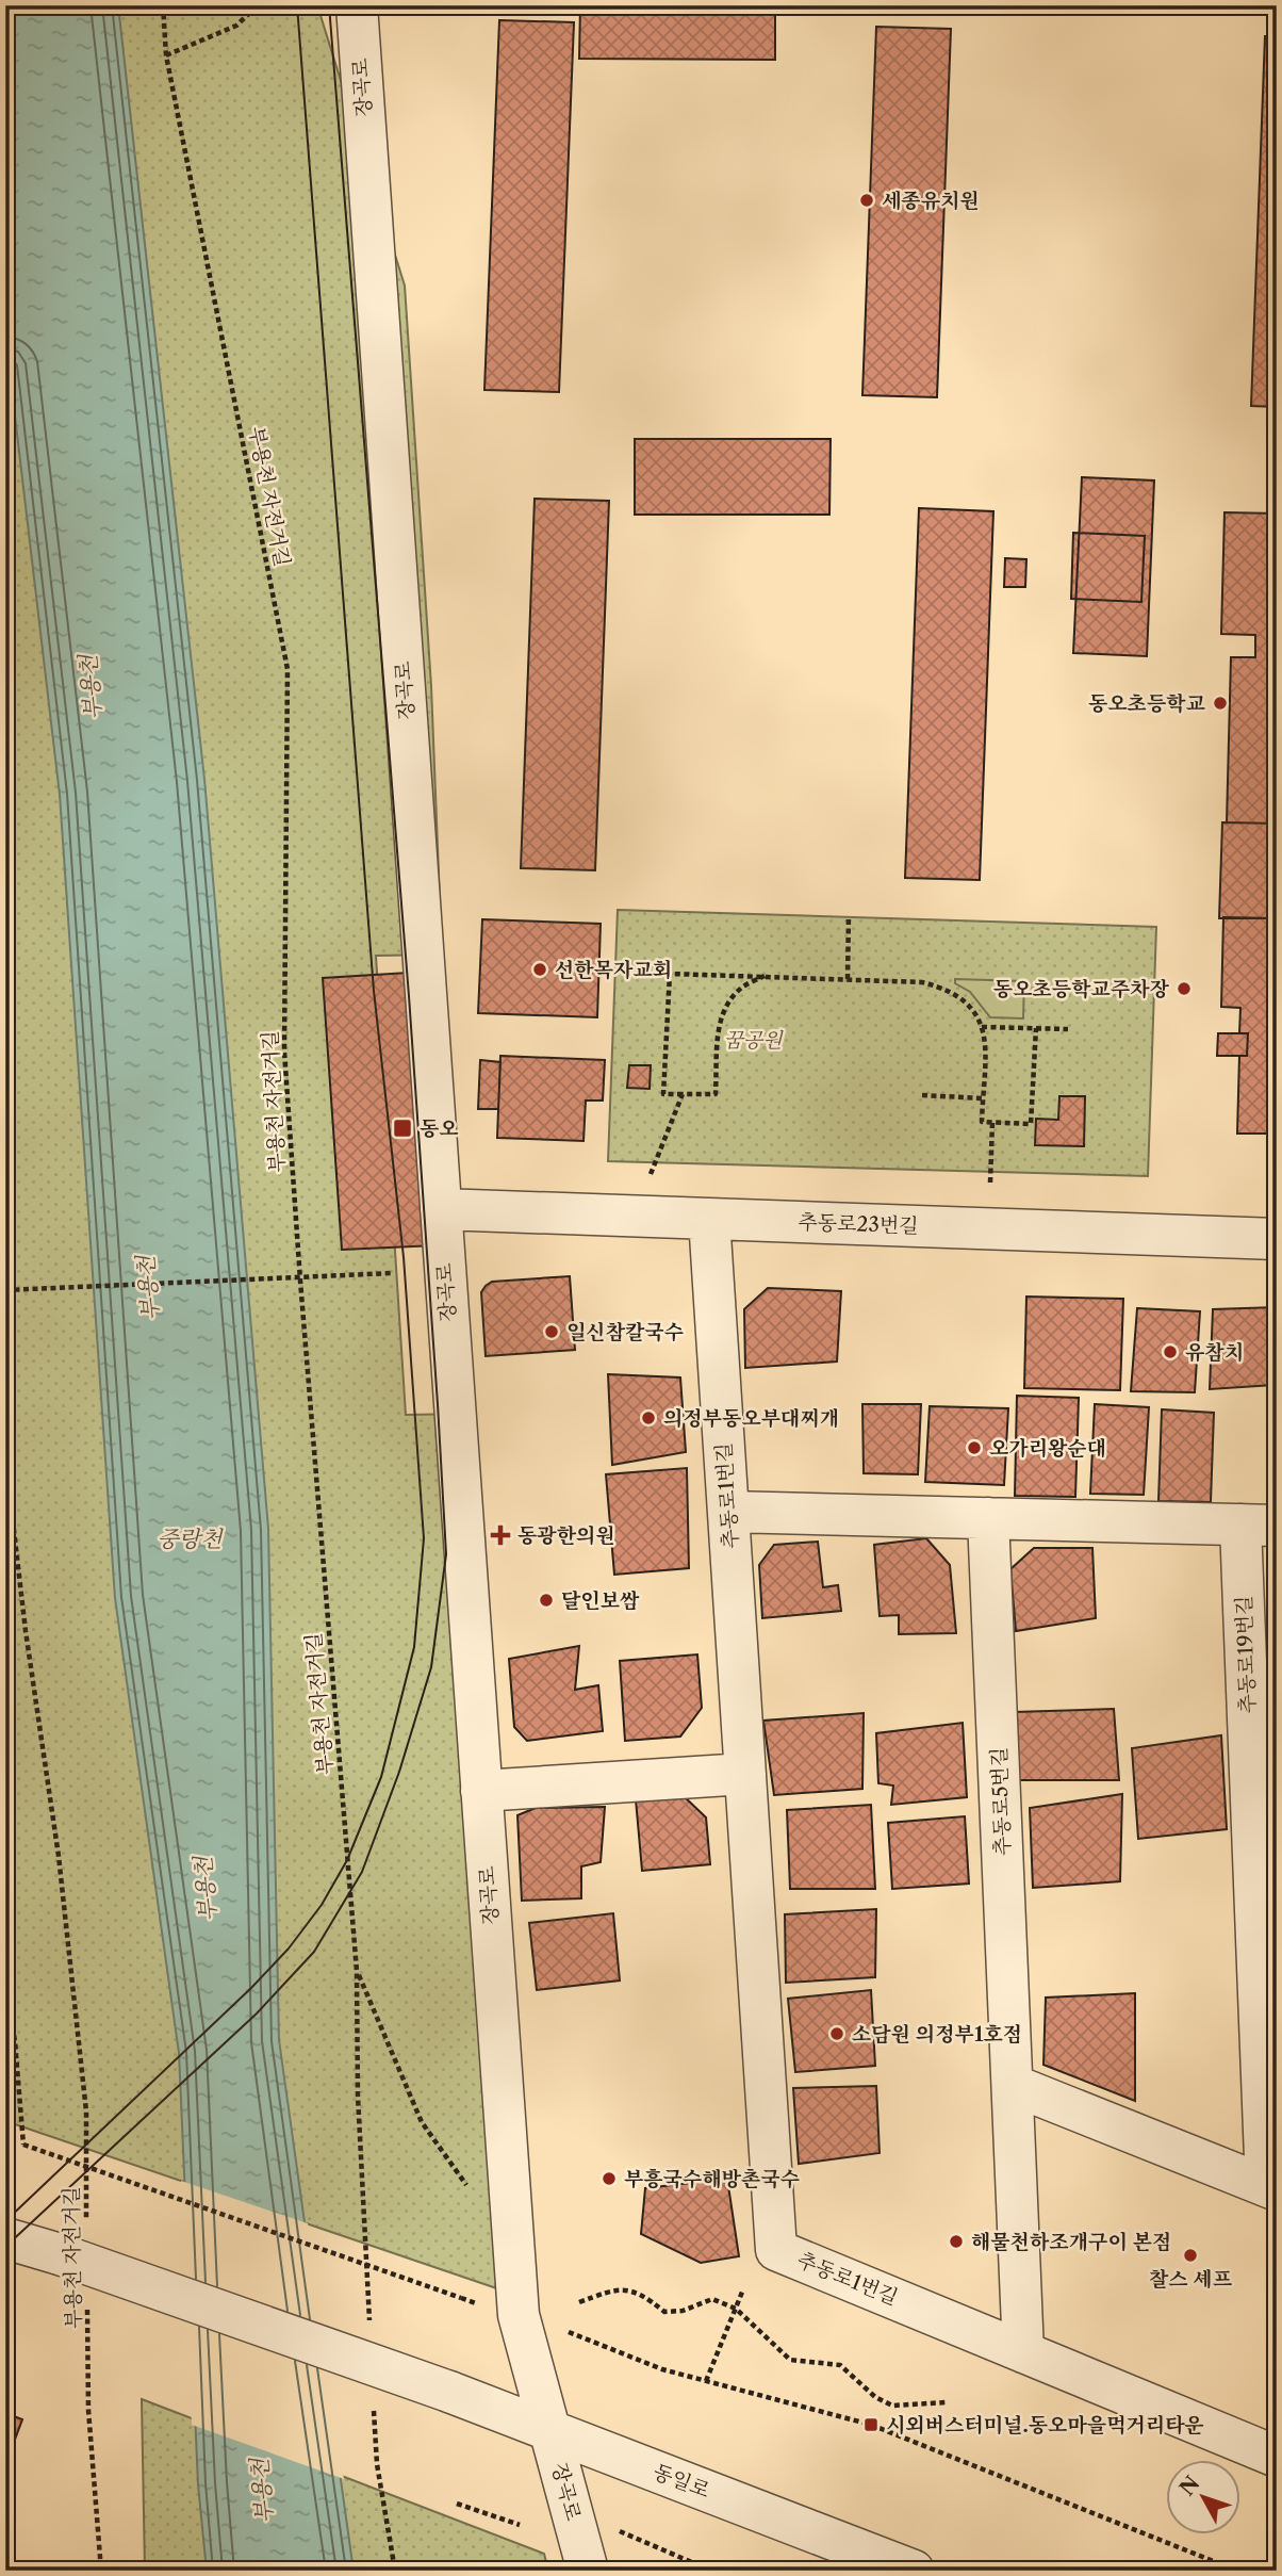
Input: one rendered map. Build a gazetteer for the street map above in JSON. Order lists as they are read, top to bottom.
{
  "streets": {
    "street": [
      "장곡로",
      "추동로23번길",
      "추동로1번길",
      "추동로19번길",
      "추동로5번길",
      "동일로"
    ],
    "path": ["부용천 자전거길"]
  },
  "crossings": [
    ["장곡로", "추동로23번길"],
    ["장곡로", "동일로"],
    ["부용천 자전거길", "동일로"],
    ["추동로23번길", "추동로1번길"],
    ["추동로1번길", "추동로19번길"],
    ["추동로1번길", "추동로5번길"],
    ["추동로19번길", "추동로5번길"]
  ],
  "water": ["부용천", "중랑천"],
  "parks": ["꿈공원"],
  "places": {
    "other": [
      "세종유치원",
      "동오초등학교",
      "선한목자교회",
      "동오초등학교주차장",
      "일신참칼국수",
      "유참치",
      "의정부동오부대찌개",
      "오가리왕순대",
      "달인보쌈",
      "소담원 의정부1호점",
      "부흥국수해방촌국수",
      "해물천하조개구이 본점",
      "찰스 셰프"
    ],
    "transit": ["동오", "시외버스터미널.동오마을먹거리타운"],
    "health": ["동광한의원"]
  },
  "north": "top left"
}
